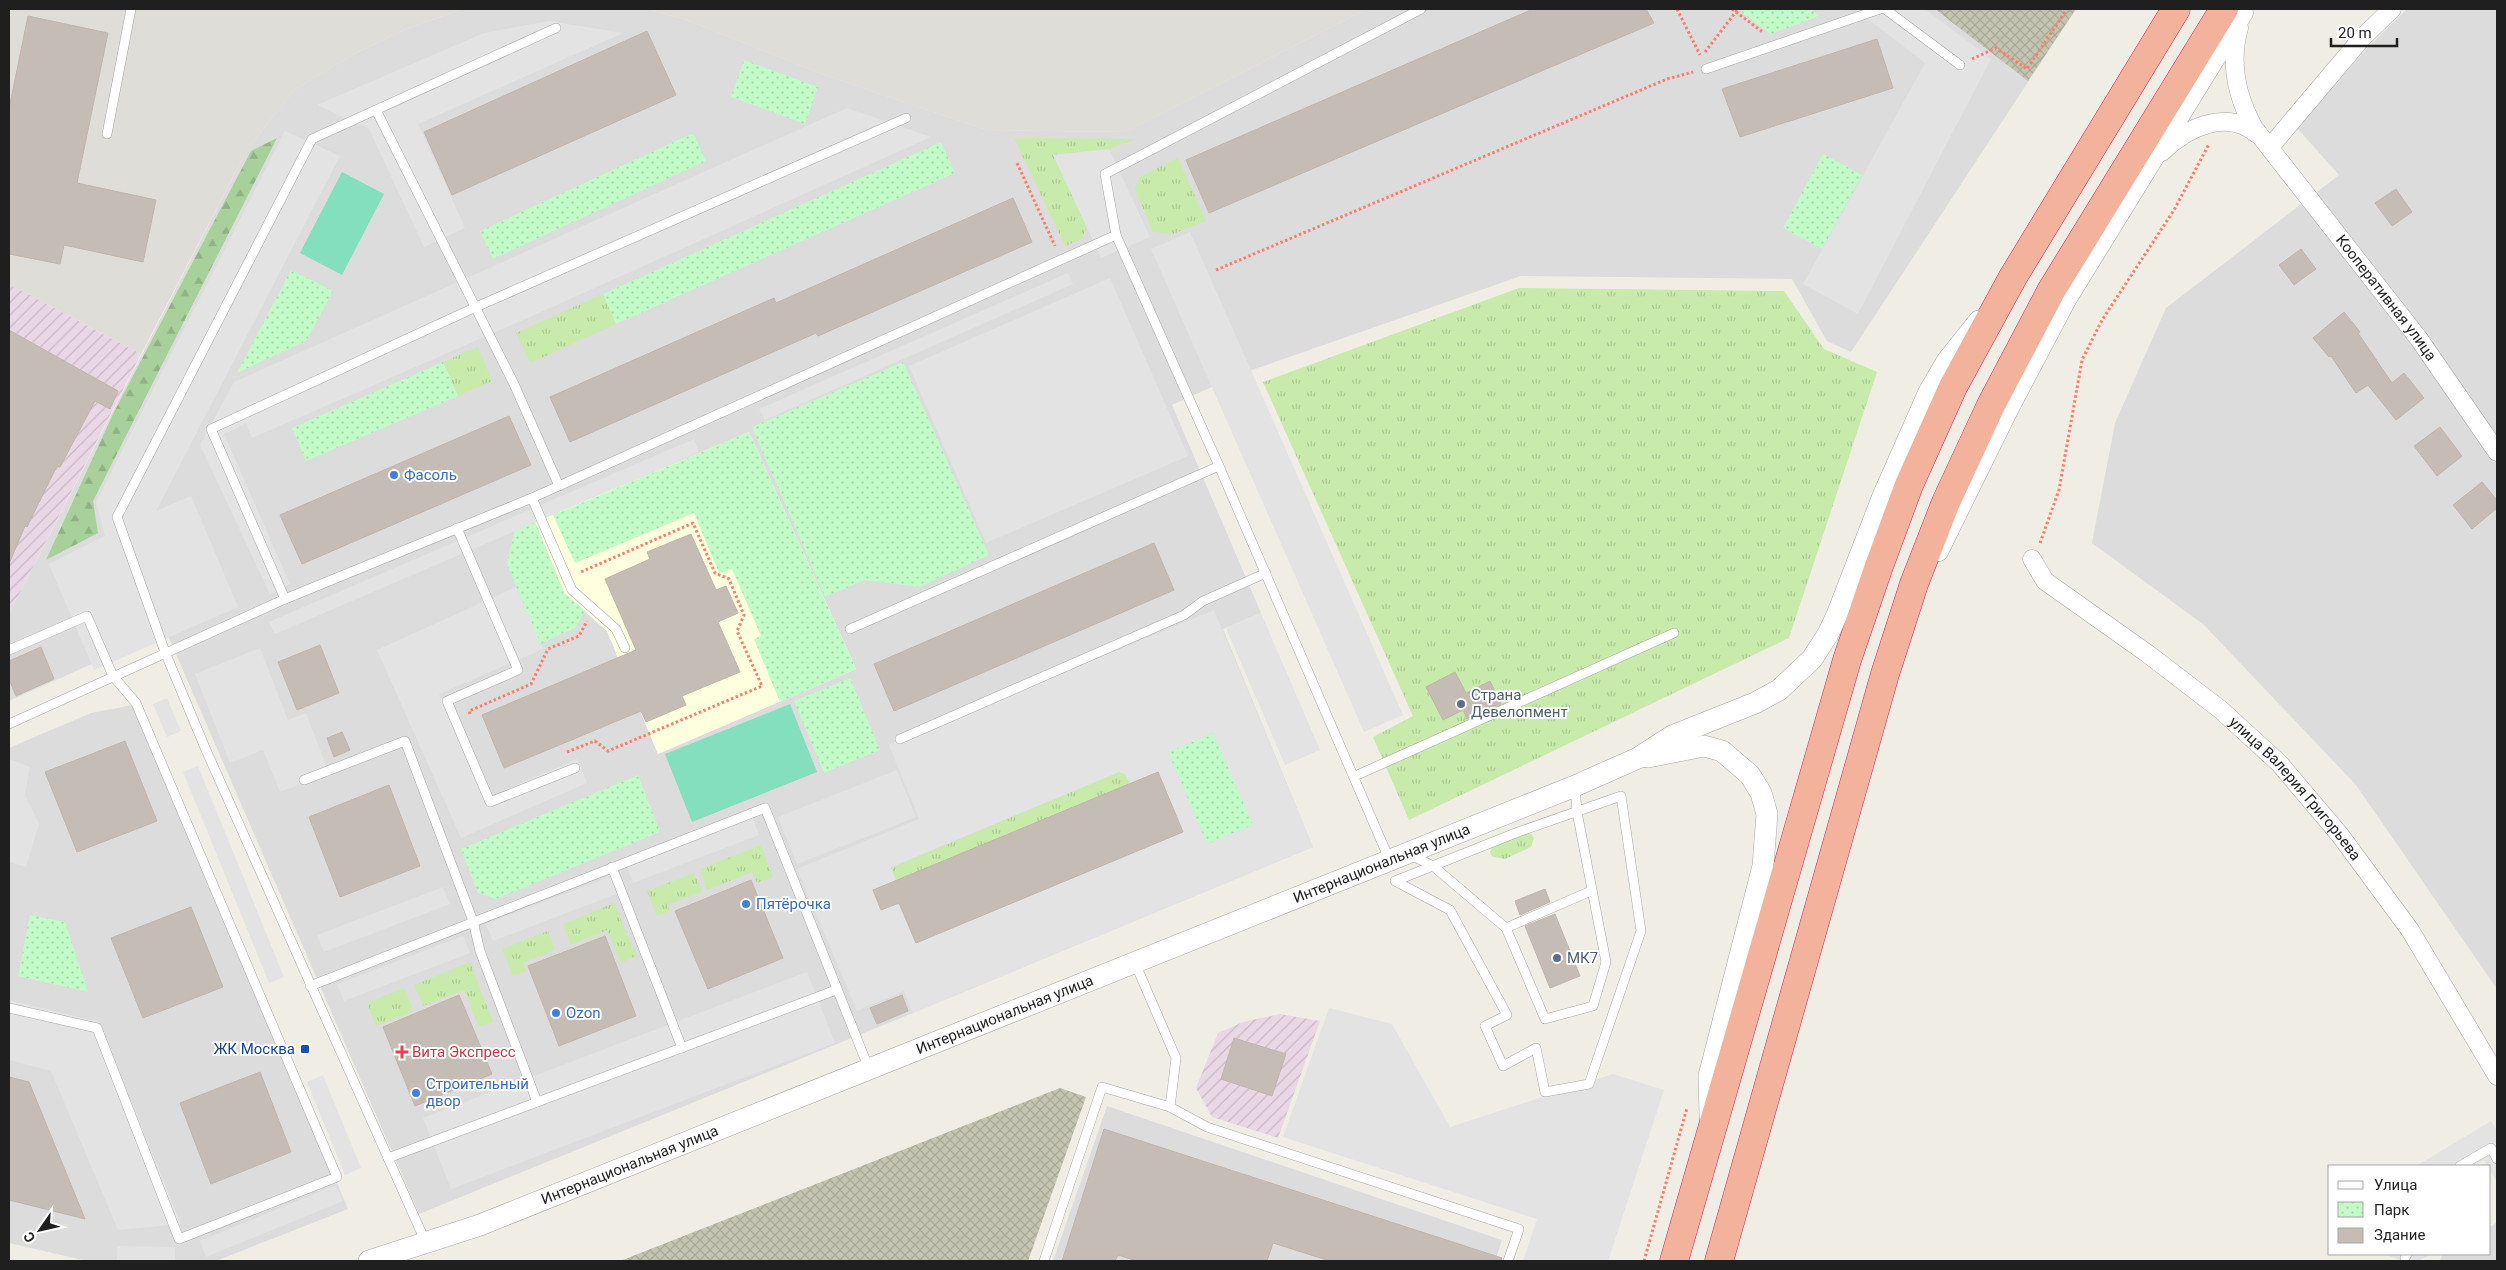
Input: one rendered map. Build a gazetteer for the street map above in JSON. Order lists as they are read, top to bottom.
{
  "streets": {
    "street": ["Кооперативная улица", "улица Валерия Григорьева", "Интернациональная улица"]
  },
  "places": {
    "other": [
      "Фасоль",
      "Страна Девелопмент",
      "Пятёрочка",
      "МК7",
      "Ozon",
      "Строительный двор"
    ],
    "transit": ["ЖК Москва"],
    "health": ["Вита Экспресс"]
  },
  "legend": ["Улица", "Парк", "Здание"],
  "scale_bar": "20 m",
  "north": "bottom left"
}
